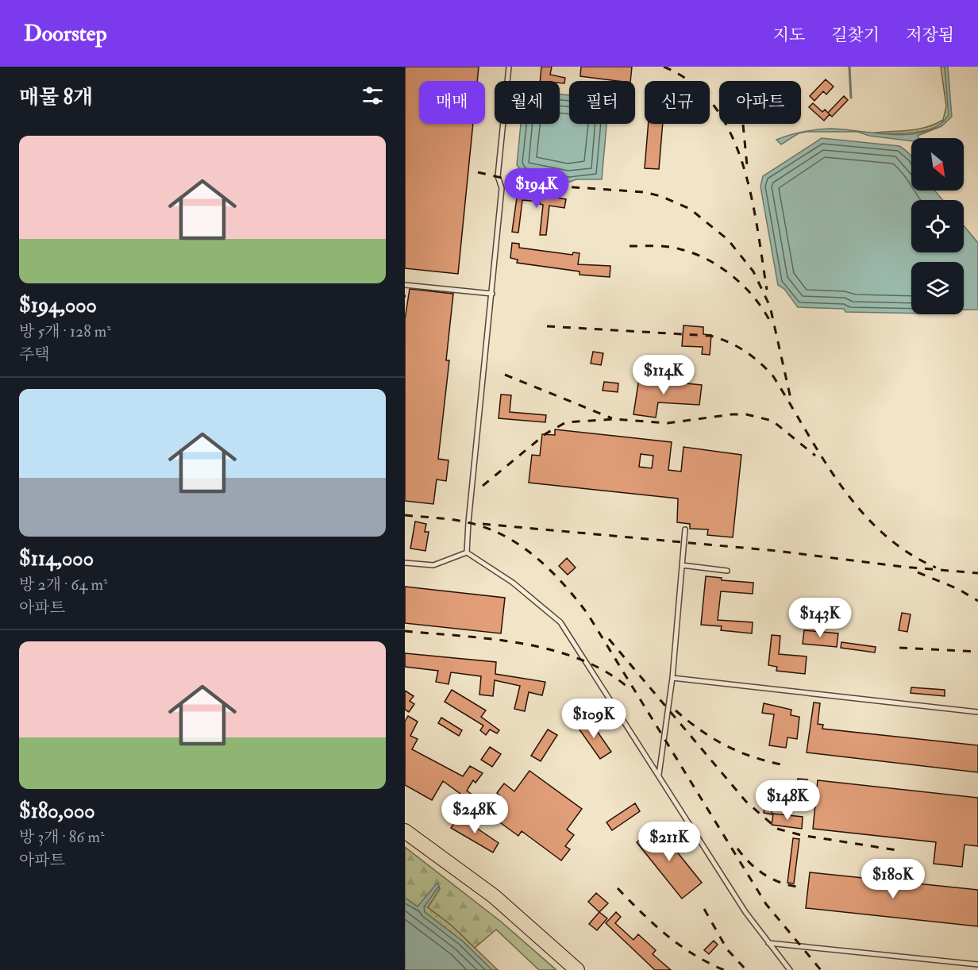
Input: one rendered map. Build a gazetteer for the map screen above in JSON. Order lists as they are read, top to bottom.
{
  "north": "bottom right",
  "page": {
    "header": "Doorstep",
    "nav": ["지도", "길찾기", "저장됨"],
    "heading": "매물 8개",
    "chip": [
      "매매",
      "월세",
      "필터",
      "신규",
      "아파트"
    ],
    "list": [
      {
        "name": "$194,000",
        "note": "방 5개 · 128 m² · 주택"
      },
      {
        "name": "$114,000",
        "note": "방 2개 · 64 m² · 아파트"
      },
      {
        "name": "$180,000",
        "note": "방 3개 · 86 m² · 아파트"
      }
    ],
    "price": [
      "$194K",
      "$114K",
      "$143K",
      "$109K",
      "$148K",
      "$248K",
      "$211K",
      "$180K"
    ]
  }
}
